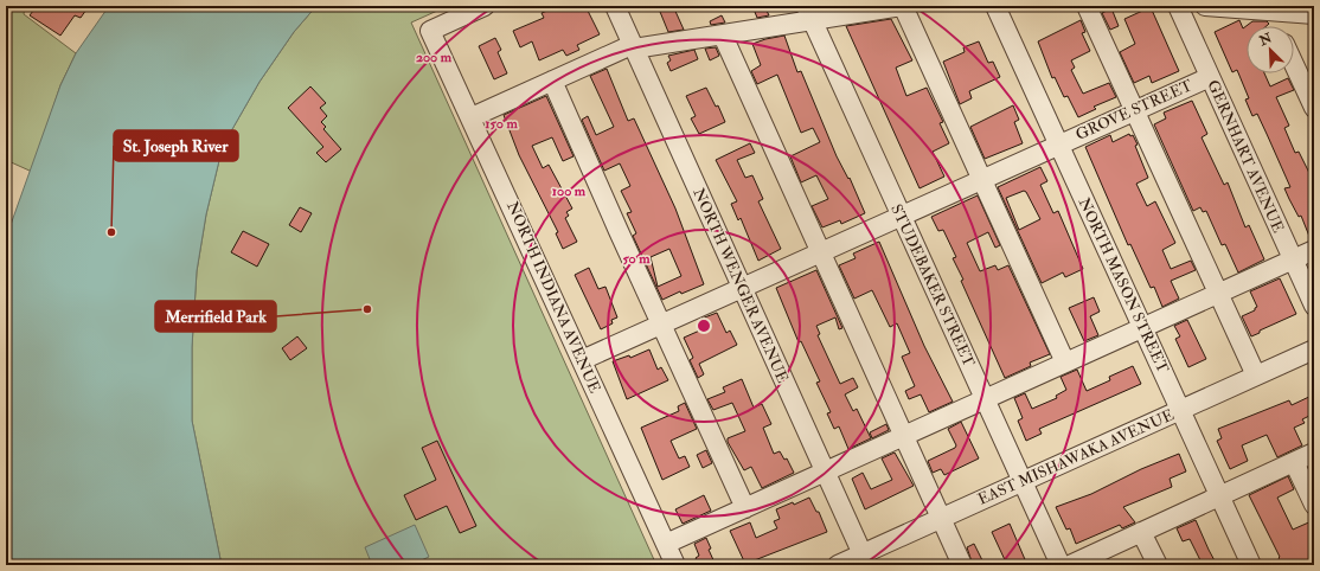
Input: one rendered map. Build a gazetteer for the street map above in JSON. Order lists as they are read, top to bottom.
{
  "streets": {
    "street": [
      "GROVE STREET",
      "GERNHART AVENUE",
      "NORTH WENGER AVENUE",
      "STUDEBAKER STREET",
      "NORTH MASON STREET",
      "NORTH INDIANA AVENUE",
      "EAST MISHAWAKA AVENUE"
    ]
  },
  "crossings": [
    ["GROVE STREET", "GERNHART AVENUE"],
    ["GROVE STREET", "NORTH WENGER AVENUE"],
    ["GROVE STREET", "STUDEBAKER STREET"],
    ["GROVE STREET", "NORTH MASON STREET"],
    ["GROVE STREET", "NORTH INDIANA AVENUE"],
    ["NORTH WENGER AVENUE", "EAST MISHAWAKA AVENUE"],
    ["STUDEBAKER STREET", "EAST MISHAWAKA AVENUE"],
    ["NORTH MASON STREET", "EAST MISHAWAKA AVENUE"]
  ],
  "places": ["St. Joseph River", "Merrifield Park"],
  "north": "top left",
  "rings": [
    "200 m",
    "150 m",
    "100 m",
    "50 m"
  ]
}
